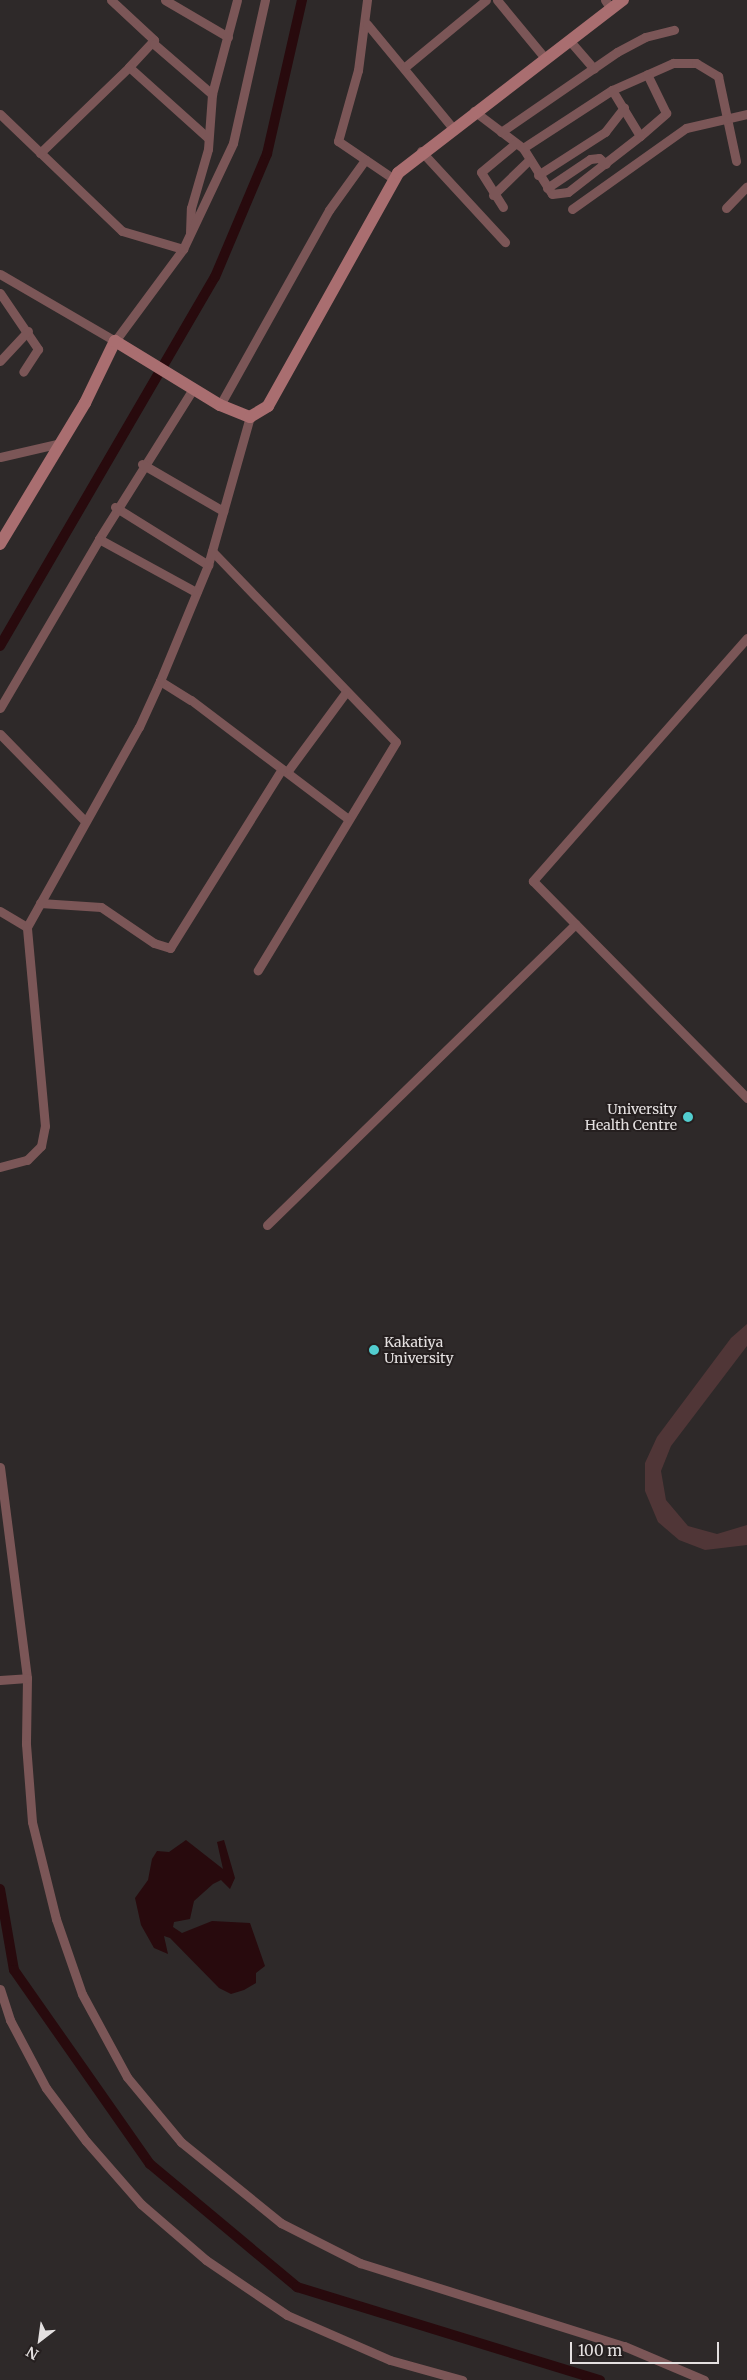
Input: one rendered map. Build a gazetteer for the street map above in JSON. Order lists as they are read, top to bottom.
{
  "places": ["University Health Centre", "Kakatiya University"],
  "scale_bar": "100 m",
  "north": "bottom left"
}
